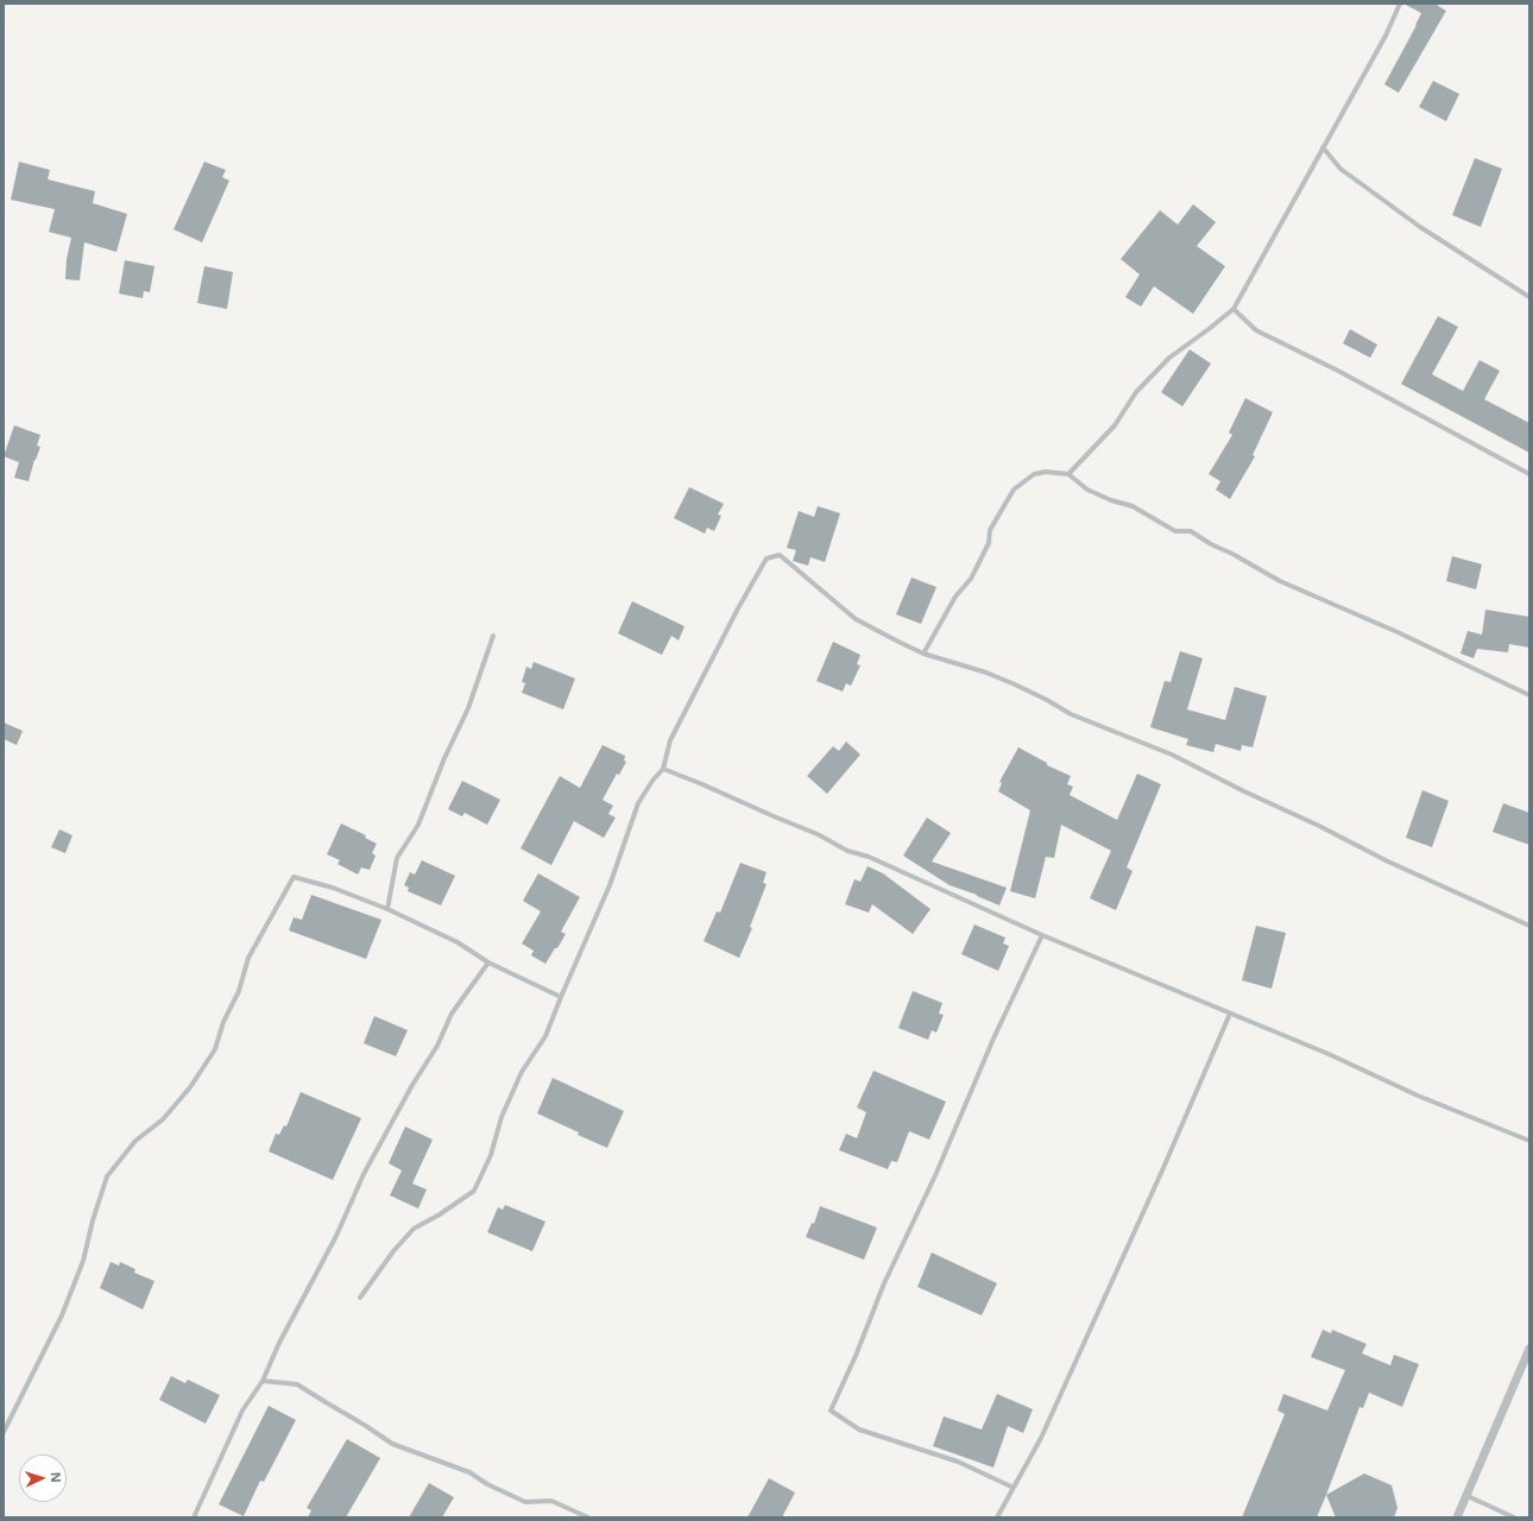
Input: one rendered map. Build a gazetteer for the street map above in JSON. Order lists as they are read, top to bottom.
{
  "north": "right"
}
